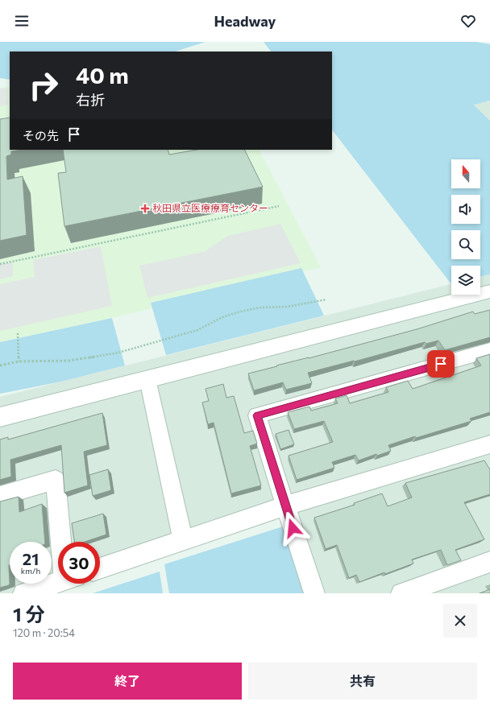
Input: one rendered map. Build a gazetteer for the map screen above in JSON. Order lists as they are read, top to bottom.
{
  "places": {
    "health": ["秋田県立医療療育センター"]
  },
  "north": "top",
  "page": {
    "header": "Headway",
    "turn": ["40 m", "右折"],
    "then": "その先",
    "speed": "21 km/h",
    "limit": "30",
    "heading": ["1 分", "120 m · 20:54"],
    "buttons": ["終了", "共有"]
  }
}
